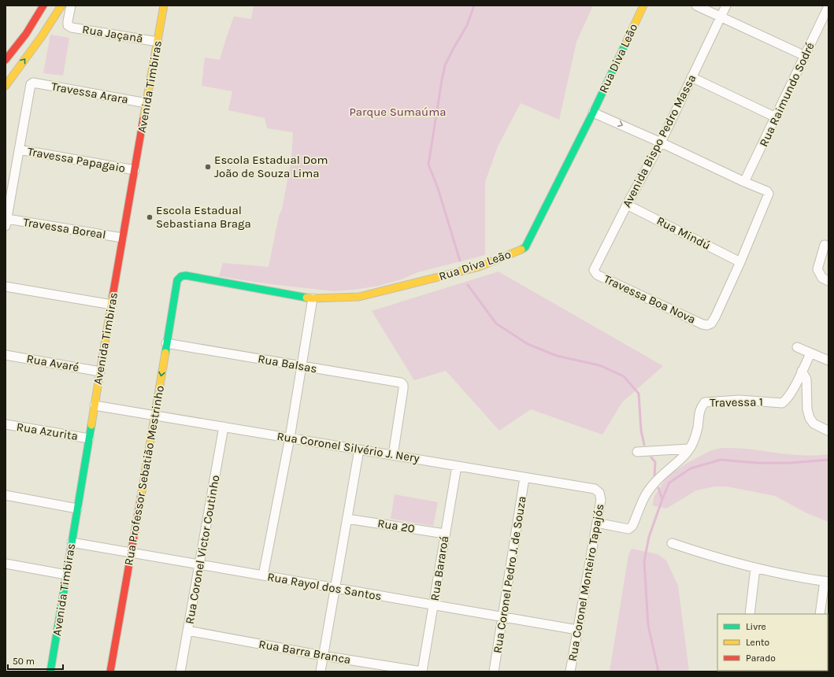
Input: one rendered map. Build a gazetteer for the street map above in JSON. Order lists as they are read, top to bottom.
{
  "streets": {
    "street": [
      "Rua Jaçanã",
      "Rua Diva Leão",
      "Avenida Timbiras",
      "Travessa Arara",
      "Rua Raimundo Sodré",
      "Avenida Bispo Pedro Massa",
      "Travessa Papagaio",
      "Travessa Boreal",
      "Rua Mindú",
      "Travessa Boa Nova",
      "Rua Avaré",
      "Rua Balsas",
      "Travessa 1",
      "Rua Azurita",
      "Rua Coronel Silvério J. Nery",
      "Rua Professor Sebatião Mestrinho",
      "Rua 20",
      "Rua Coronel Victor Coutinho",
      "Rua Bararoá",
      "Rua Coronel Pedro J. de Souza",
      "Rua Coronel Monteiro Tapajós",
      "Rua Rayol dos Santos",
      "Rua Barra Branca"
    ]
  },
  "crossings": [
    ["Rua Jaçanã", "Avenida Timbiras"],
    ["Rua Diva Leão", "Rua Professor Sebatião Mestrinho"],
    ["Avenida Timbiras", "Travessa Arara"],
    ["Avenida Timbiras", "Travessa Papagaio"],
    ["Avenida Timbiras", "Travessa Boreal"],
    ["Avenida Timbiras", "Rua Avaré"],
    ["Avenida Timbiras", "Rua Azurita"],
    ["Avenida Timbiras", "Rua Coronel Silvério J. Nery"],
    ["Avenida Timbiras", "Rua Rayol dos Santos"],
    ["Travessa Arara", "Travessa Papagaio"],
    ["Avenida Bispo Pedro Massa", "Rua Mindú"],
    ["Avenida Bispo Pedro Massa", "Travessa Boa Nova"],
    ["Rua Mindú", "Travessa Boa Nova"],
    ["Rua Balsas", "Rua Coronel Silvério J. Nery"],
    ["Rua Balsas", "Rua Professor Sebatião Mestrinho"],
    ["Travessa 1", "Rua Coronel Monteiro Tapajós"],
    ["Rua Coronel Silvério J. Nery", "Rua Professor Sebatião Mestrinho"],
    ["Rua Coronel Silvério J. Nery", "Rua Coronel Victor Coutinho"],
    ["Rua Coronel Silvério J. Nery", "Rua Bararoá"],
    ["Rua Coronel Silvério J. Nery", "Rua Coronel Pedro J. de Souza"],
    ["Rua Coronel Silvério J. Nery", "Rua Coronel Monteiro Tapajós"],
    ["Rua Professor Sebatião Mestrinho", "Rua Rayol dos Santos"],
    ["Rua 20", "Rua Bararoá"],
    ["Rua Coronel Victor Coutinho", "Rua Rayol dos Santos"],
    ["Rua Coronel Victor Coutinho", "Rua Barra Branca"],
    ["Rua Bararoá", "Rua Rayol dos Santos"],
    ["Rua Bararoá", "Rua Barra Branca"],
    ["Rua Coronel Pedro J. de Souza", "Rua Rayol dos Santos"],
    ["Rua Coronel Monteiro Tapajós", "Rua Rayol dos Santos"]
  ],
  "parks": ["Parque Sumaúma"],
  "places": ["Escola Estadual Dom João de Souza Lima", "Escola Estadual Sebastiana Braga"],
  "legend": ["Livre", "Lento", "Parado"],
  "scale_bar": "50 m"
}
